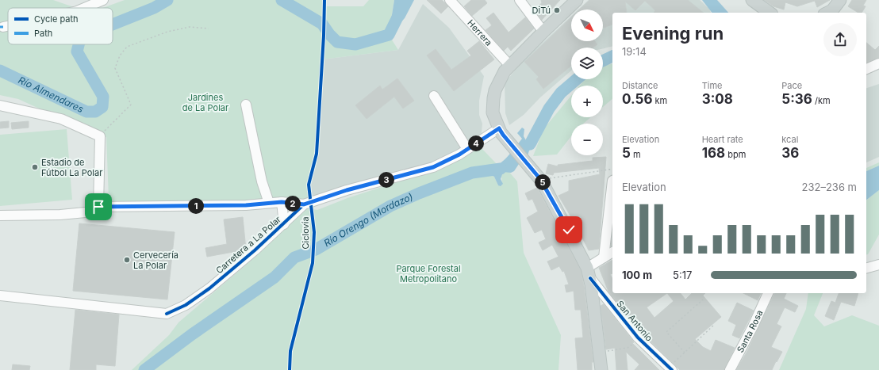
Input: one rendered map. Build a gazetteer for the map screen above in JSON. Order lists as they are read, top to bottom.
{
  "streets": {
    "street": [
      "Herrera",
      "Carretera a La Polar",
      "San Antonio",
      "Santa Rosa"
    ],
    "cycle path": ["Ciclovía"]
  },
  "water": ["Río Almendares", "Río Orengo (Mordazo)"],
  "parks": ["Jardines de La Polar", "Parque Forestal Metropolitano"],
  "places": ["DiTú", "Estadio de Fútbol La Polar", "Cervecería La Polar"],
  "legend": ["Cycle path", "Path"],
  "north": "bottom right",
  "page": {
    "map_buttons": ["+", "−"],
    "heading": ["Evening run", "19:14"],
    "stats": [
      ["Distance", "0.56 km"],
      ["Time", "3:08"],
      ["Pace", "5:36 /km"],
      ["Elevation", "5 m"],
      ["Heart rate", "168 bpm"],
      ["kcal", "36"]
    ],
    "pins": [
      "4",
      "3",
      "5",
      "2",
      "1"
    ],
    "chart": ["Elevation", "232–236 m"],
    "list": [
      {
        "name": "100 m",
        "note": "5:17"
      }
    ]
  }
}
